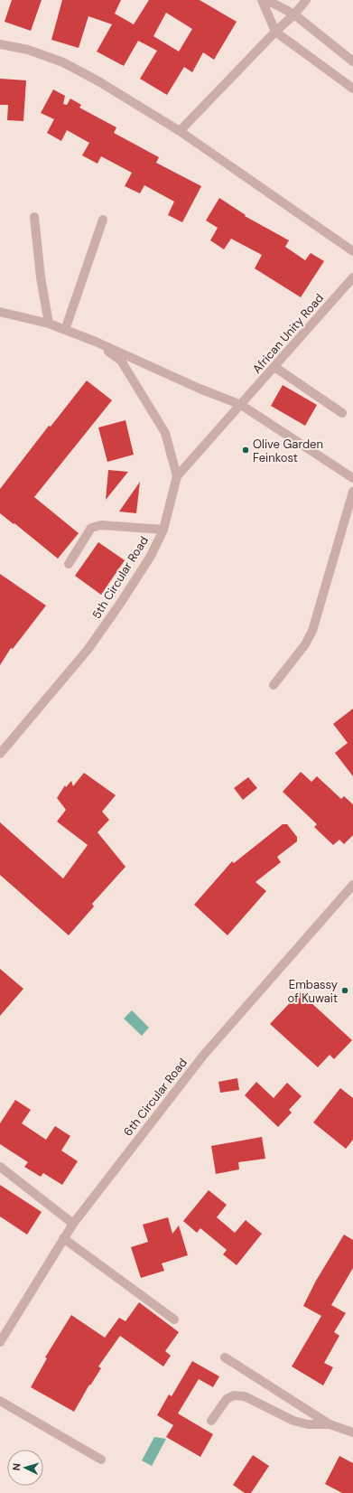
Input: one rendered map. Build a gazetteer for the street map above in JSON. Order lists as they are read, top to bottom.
{
  "streets": {
    "street": ["African Unity Road", "5th Circular Road", "6th Circular Road"]
  },
  "crossings": [
    ["African Unity Road", "5th Circular Road"]
  ],
  "places": ["Olive Garden Feinkost", "Embassy of Kuwait"],
  "north": "left"
}
